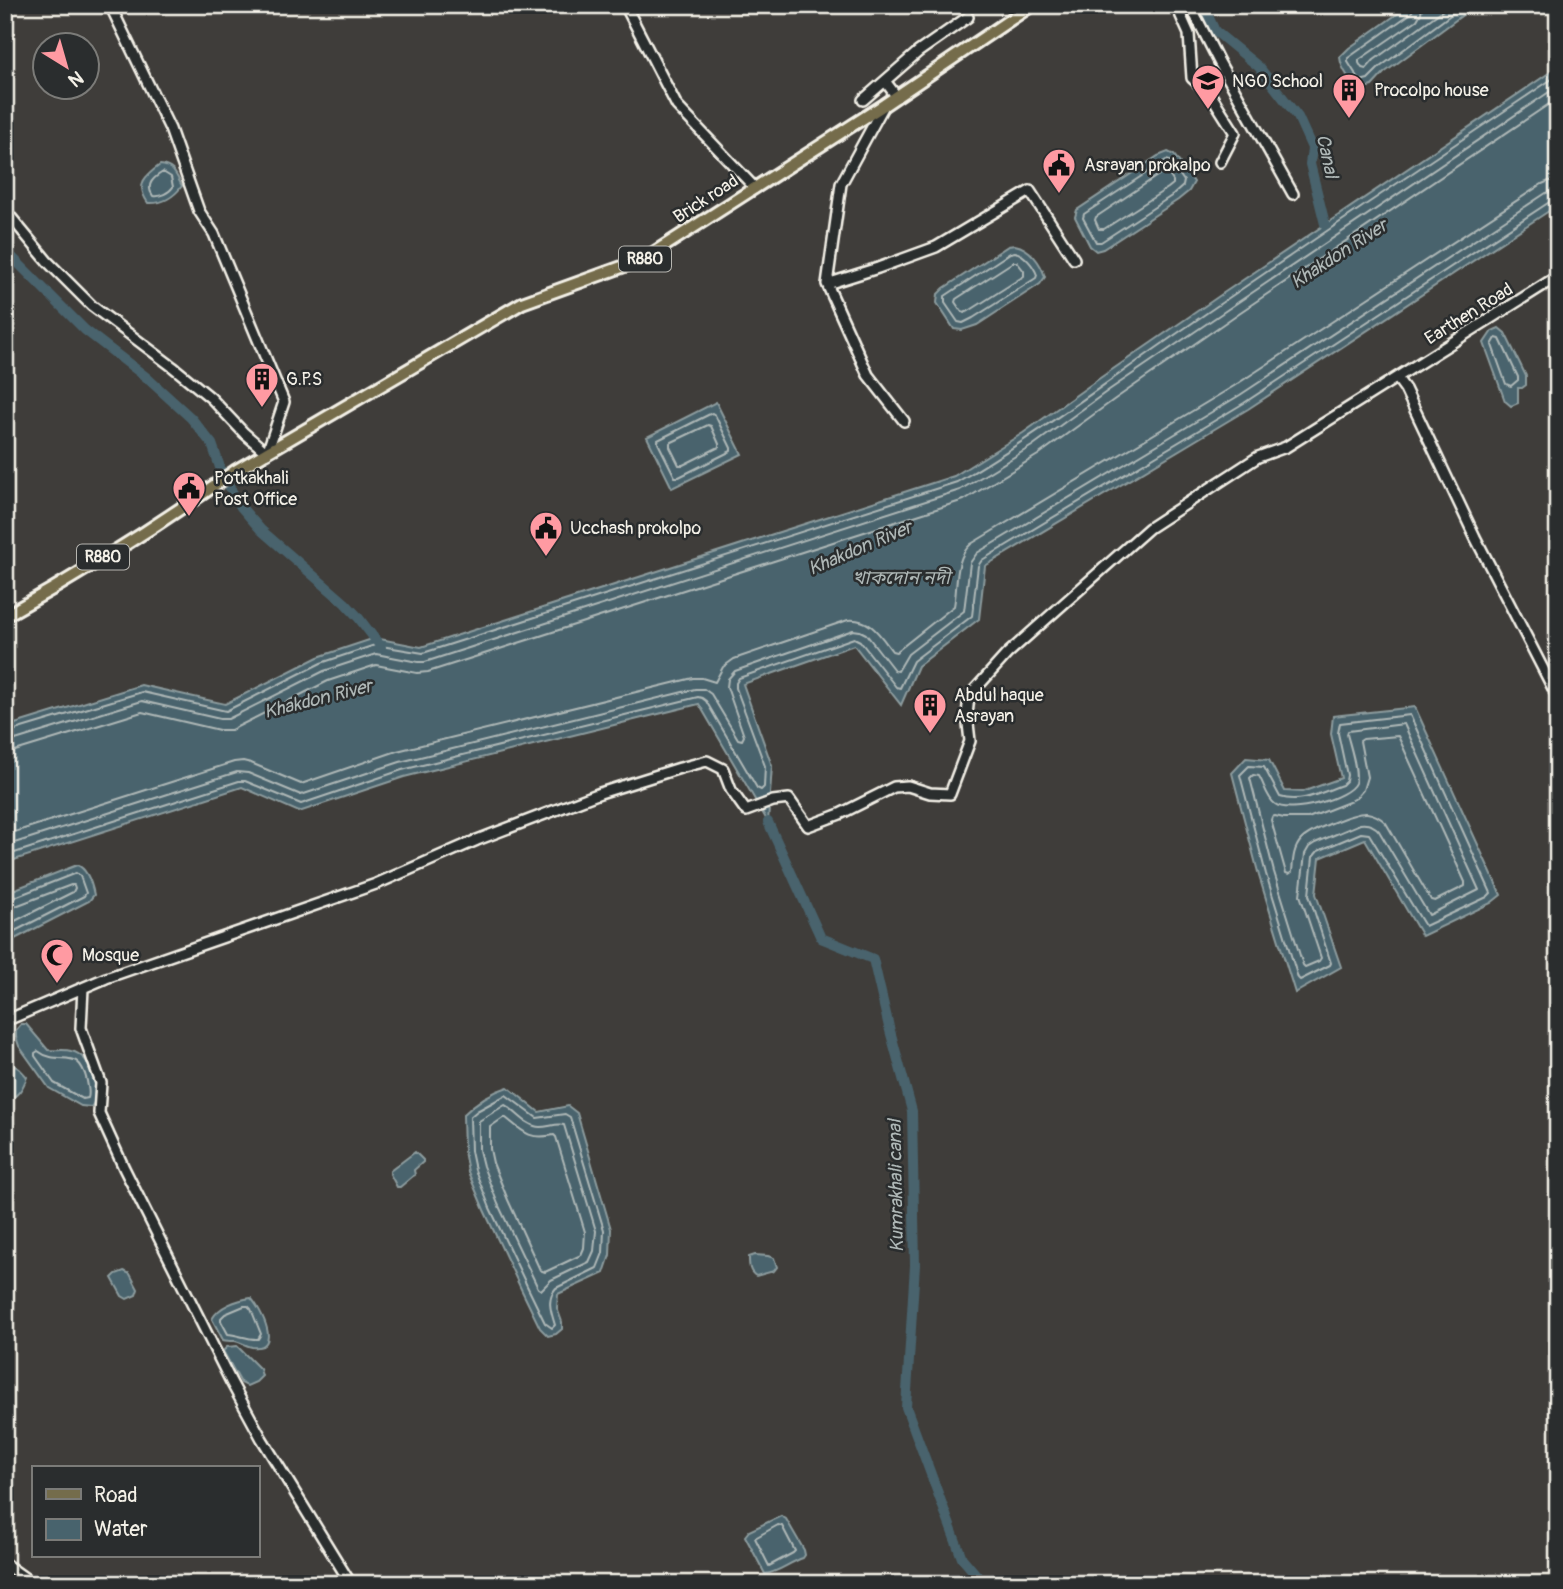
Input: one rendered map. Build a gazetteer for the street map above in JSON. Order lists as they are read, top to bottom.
{
  "streets": {
    "main road": ["Brick road", "R880"],
    "street": ["Earthen Road"]
  },
  "water": [
    "Canal",
    "Khakdon River",
    "খাকদোন নদী",
    "Kumrakhali canal"
  ],
  "places": {
    "school or university": ["NGO School"],
    "building": ["Procolpo house", "G.P.S", "Abdul haque Asrayan"],
    "public building": ["Asrayan prokalpo", "Potkakhali Post Office", "Ucchash prokolpo"],
    "mosque": ["Mosque"]
  },
  "legend": ["Road", "Water"],
  "north": "bottom right"
}
